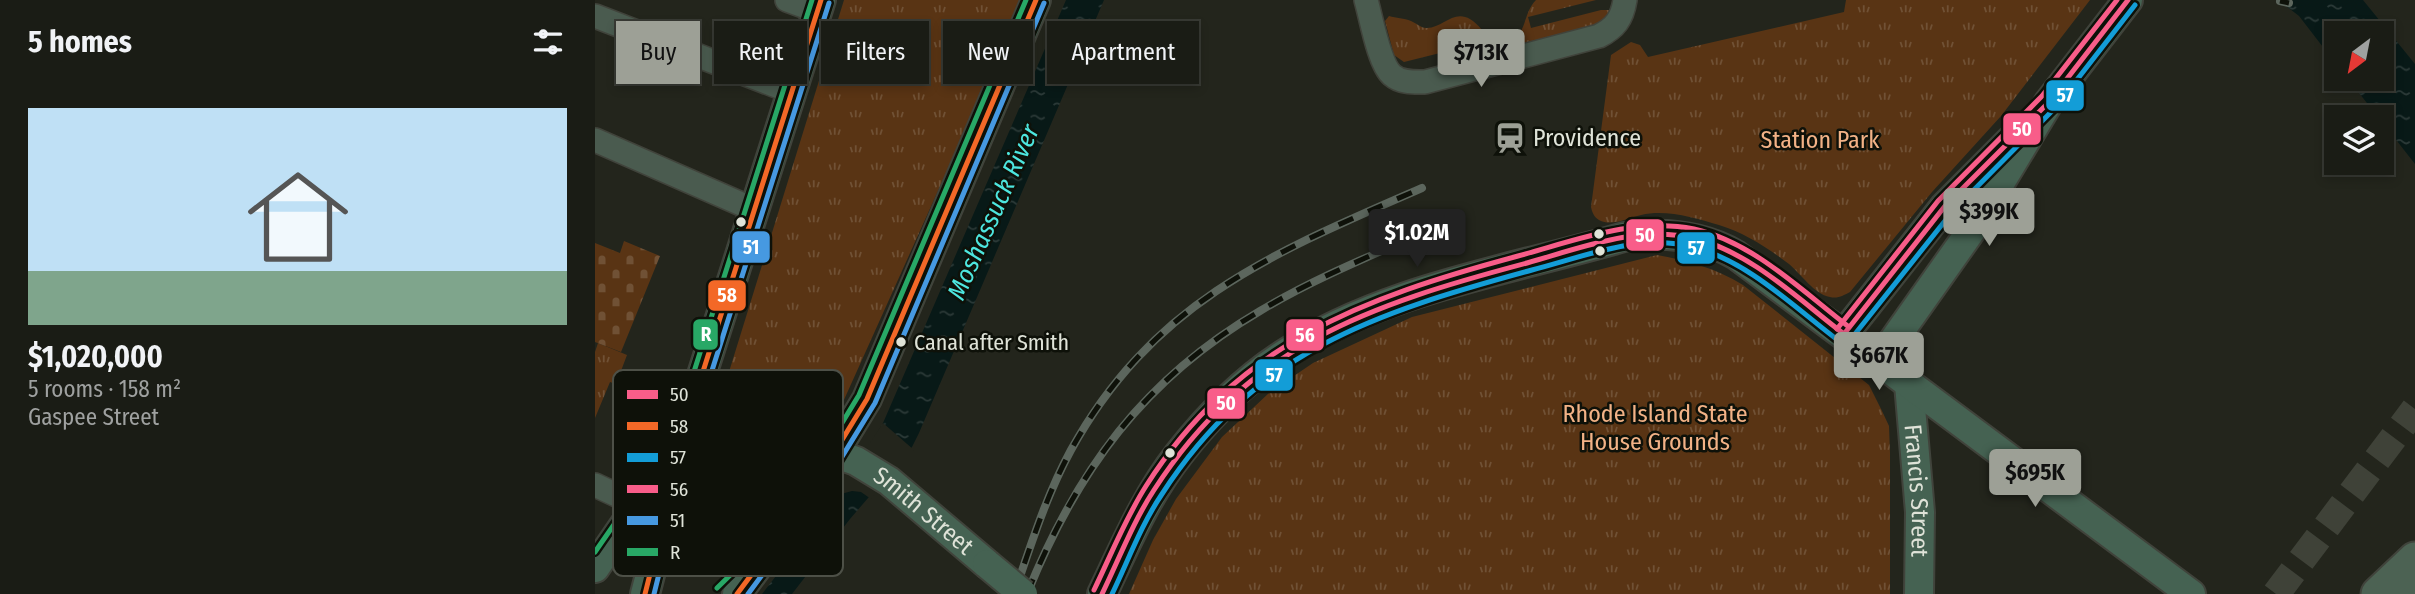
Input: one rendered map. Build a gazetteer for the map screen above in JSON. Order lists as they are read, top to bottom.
{
  "streets": {
    "main road": ["Francis Street", "Smith Street"]
  },
  "water": ["Moshassuck River"],
  "parks": ["Station Park", "Rhode Island State House Grounds"],
  "places": {
    "station": ["Providence"],
    "other": ["Canal after Smith"]
  },
  "lines": [
    "transit line 50",
    "transit line 58",
    "transit line 56",
    "transit line R",
    "transit line 51",
    "transit line 57"
  ],
  "legend": [
    "50",
    "58",
    "57",
    "56",
    "51",
    "R"
  ],
  "north": "bottom left",
  "page": {
    "heading": "5 homes",
    "chip": [
      "Buy",
      "Rent",
      "Filters",
      "New",
      "Apartment"
    ],
    "price": [
      "$713K",
      "$399K",
      "$1.02M",
      "$667K",
      "$695K"
    ],
    "list": [
      {
        "name": "$1,020,000",
        "note": "5 rooms · 158 m² · Gaspee Street"
      }
    ]
  }
}
